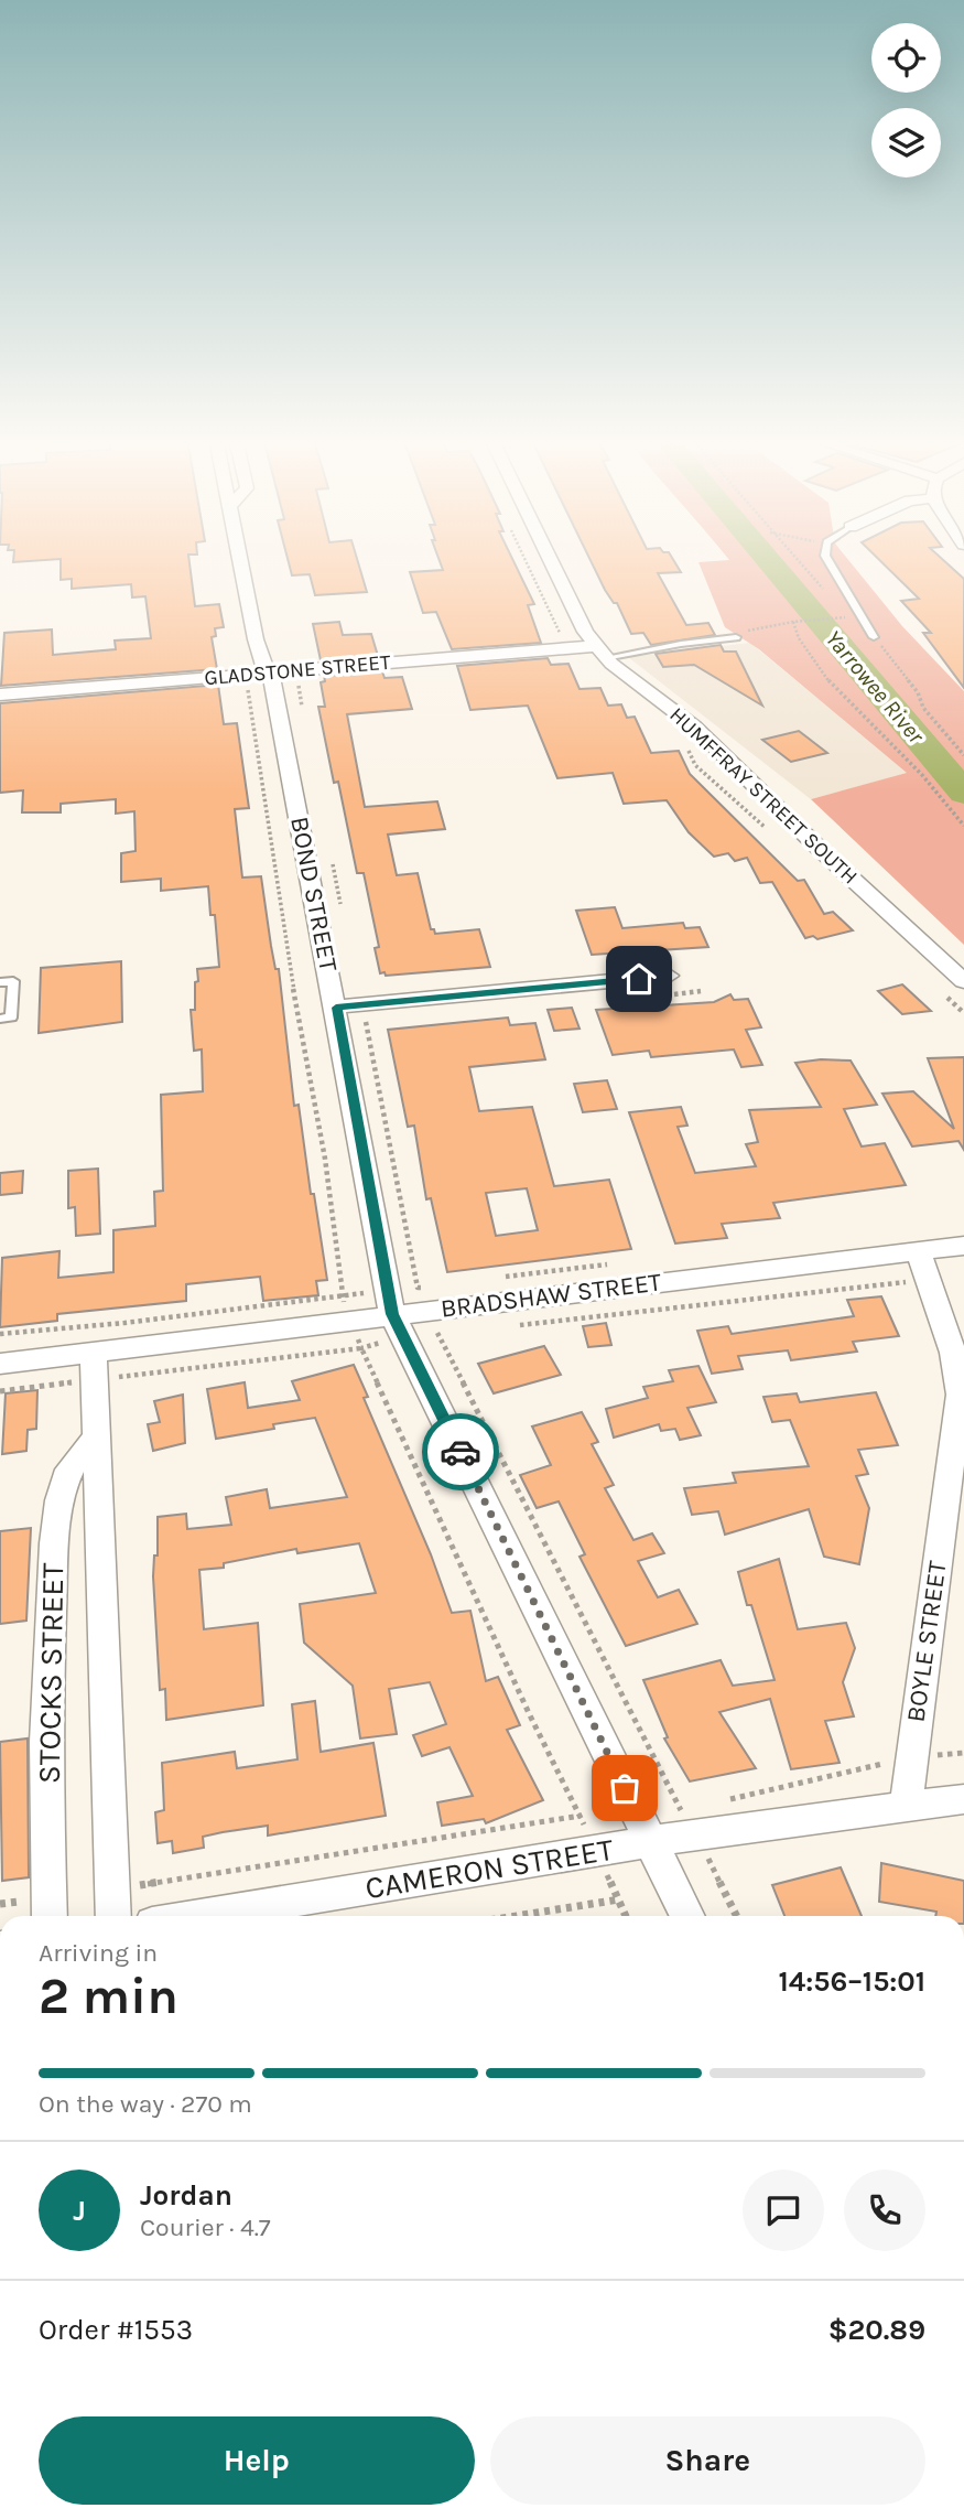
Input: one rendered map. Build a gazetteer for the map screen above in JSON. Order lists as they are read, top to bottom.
{
  "streets": {
    "street": [
      "GLADSTONE STREET",
      "HUMFFRAY STREET SOUTH",
      "BOND STREET",
      "BRADSHAW STREET",
      "BOYLE STREET",
      "STOCKS STREET",
      "CAMERON STREET"
    ]
  },
  "crossings": [
    ["GLADSTONE STREET", "HUMFFRAY STREET SOUTH"],
    ["GLADSTONE STREET", "BOND STREET"],
    ["BOND STREET", "BRADSHAW STREET"],
    ["BOND STREET", "CAMERON STREET"],
    ["BRADSHAW STREET", "BOYLE STREET"],
    ["BRADSHAW STREET", "STOCKS STREET"],
    ["BOYLE STREET", "CAMERON STREET"]
  ],
  "water": ["Yarrowee River"],
  "page": {
    "heading": ["2 min", "Arriving in", "14:56–15:01"],
    "panel": [
      "Jordan",
      "Courier · 4.7",
      "Order #1553",
      "$20.89"
    ],
    "bar": "On the way · 270 m",
    "round": "J",
    "buttons": ["Help", "Share"]
  }
}
